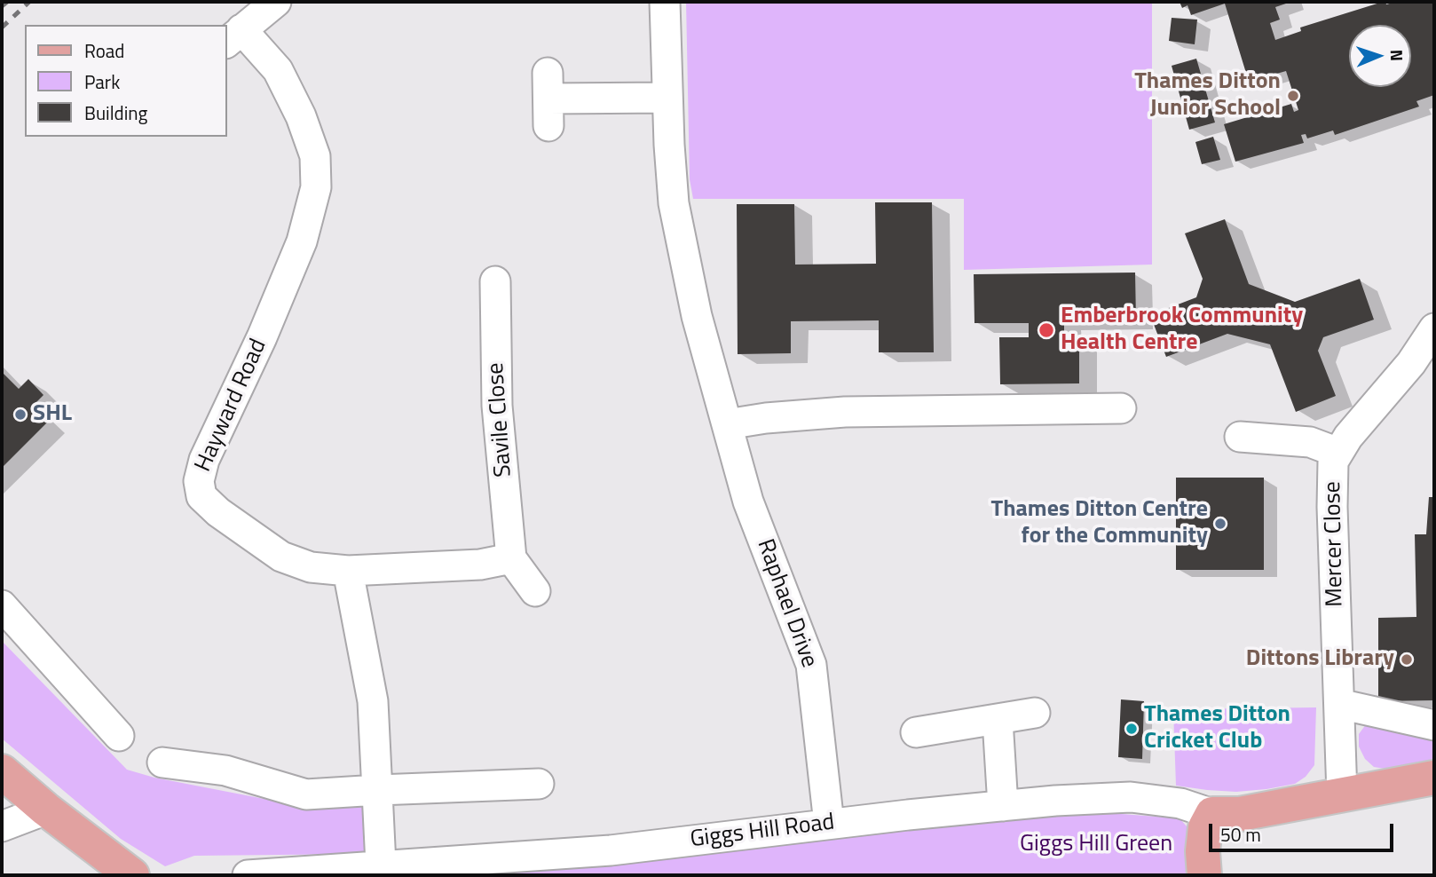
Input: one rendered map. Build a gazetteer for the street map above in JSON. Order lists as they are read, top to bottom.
{
  "streets": {
    "street": [
      "Hayward Road",
      "Savile Close",
      "Mercer Close",
      "Raphael Drive",
      "Giggs Hill Road"
    ]
  },
  "crossings": [
    ["Raphael Drive", "Giggs Hill Road"]
  ],
  "parks": ["Giggs Hill Green"],
  "places": [
    "Thames Ditton Junior School",
    "Emberbrook Community Health Centre",
    "SHL",
    "Thames Ditton Centre for the Community",
    "Dittons Library",
    "Thames Ditton Cricket Club"
  ],
  "legend": ["Road", "Park", "Building"],
  "scale_bar": "50 m",
  "north": "right"
}
